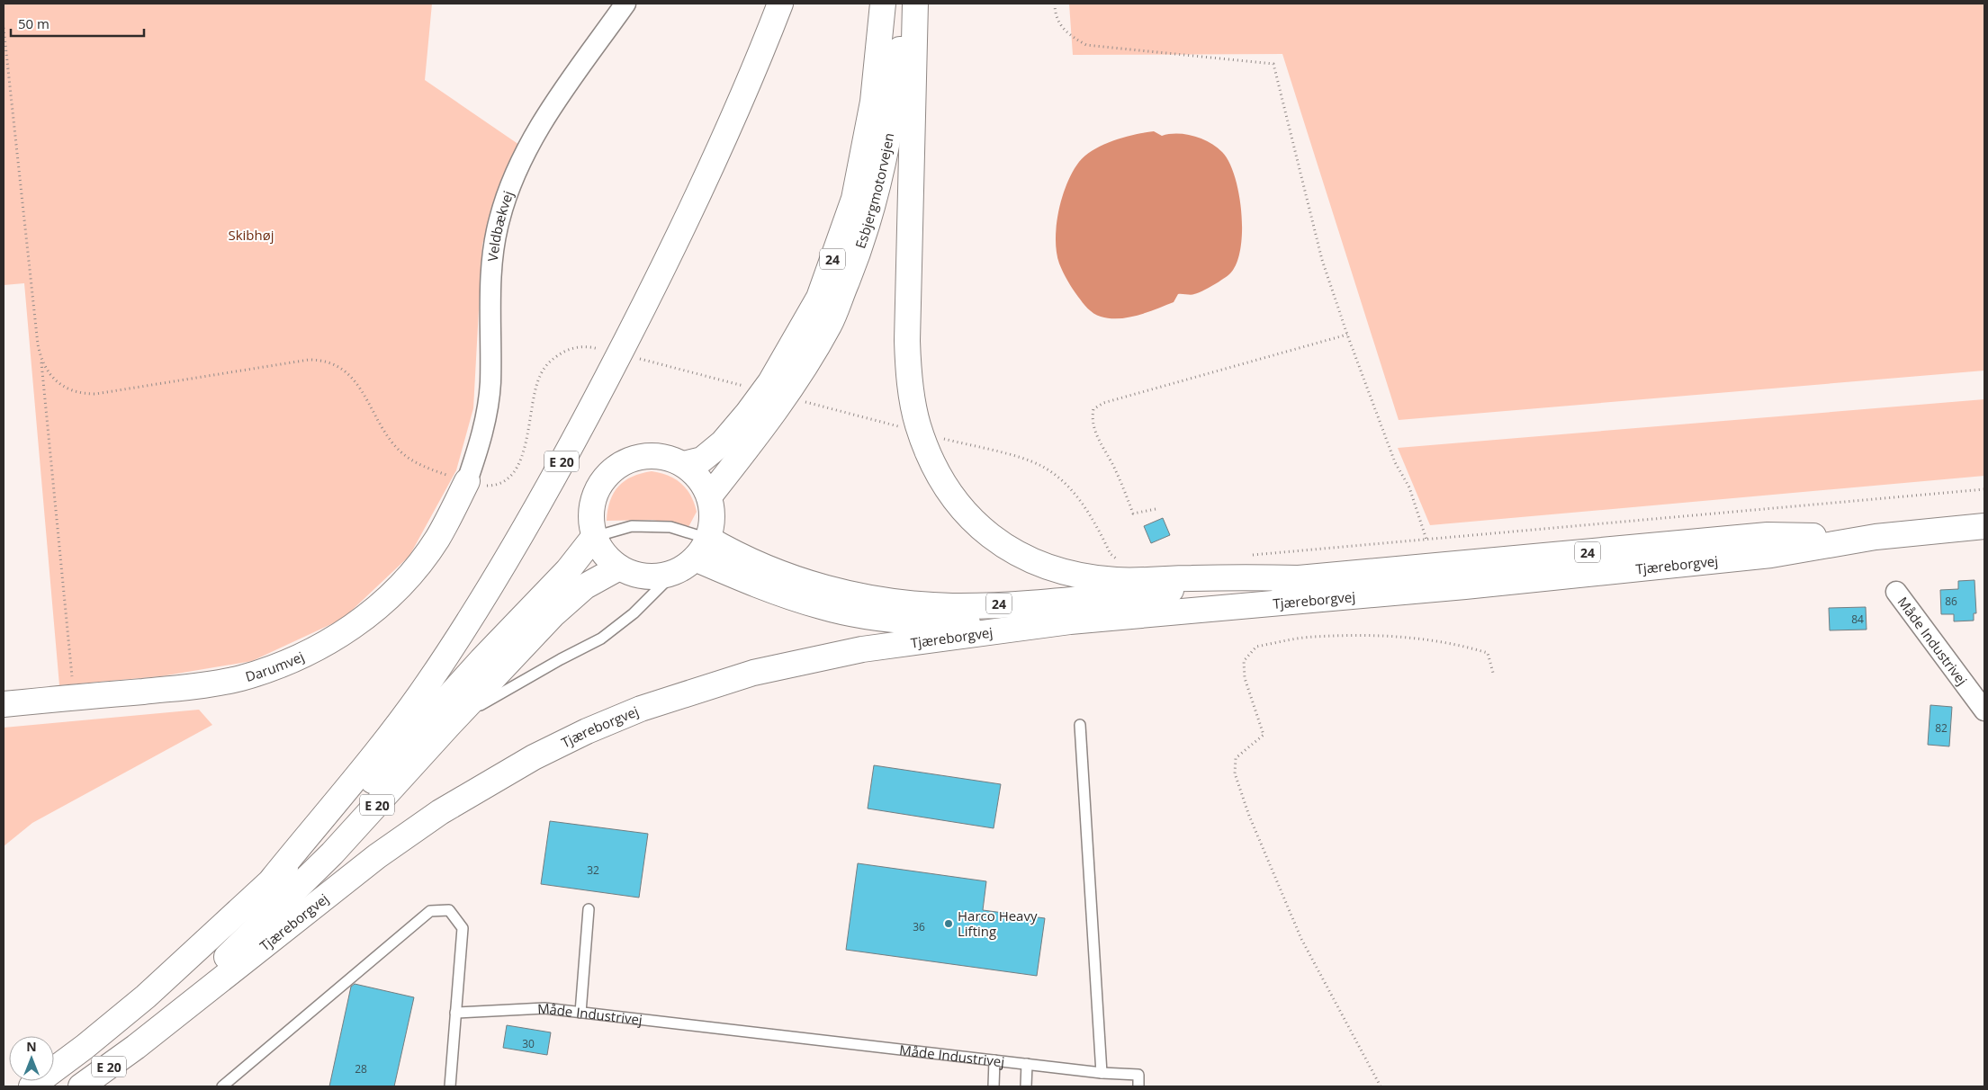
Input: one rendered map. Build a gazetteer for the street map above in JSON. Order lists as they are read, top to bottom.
{
  "streets": {
    "main road": [
      "Esbjergmotorvejen",
      "24",
      "E 20",
      "Tjæreborgvej",
      "Darumvej"
    ],
    "street": ["Veldbækvej", "Måde Industrivej"]
  },
  "crossings": [
    ["Veldbækvej", "Darumvej"],
    ["24", "Tjæreborgvej"]
  ],
  "parks": ["Skibhøj"],
  "places": ["Harco Heavy Lifting"],
  "house_numbers": [
    "86",
    "84",
    "82",
    "32",
    "36",
    "30",
    "28"
  ],
  "scale_bar": "50 m",
  "north": "top"
}
